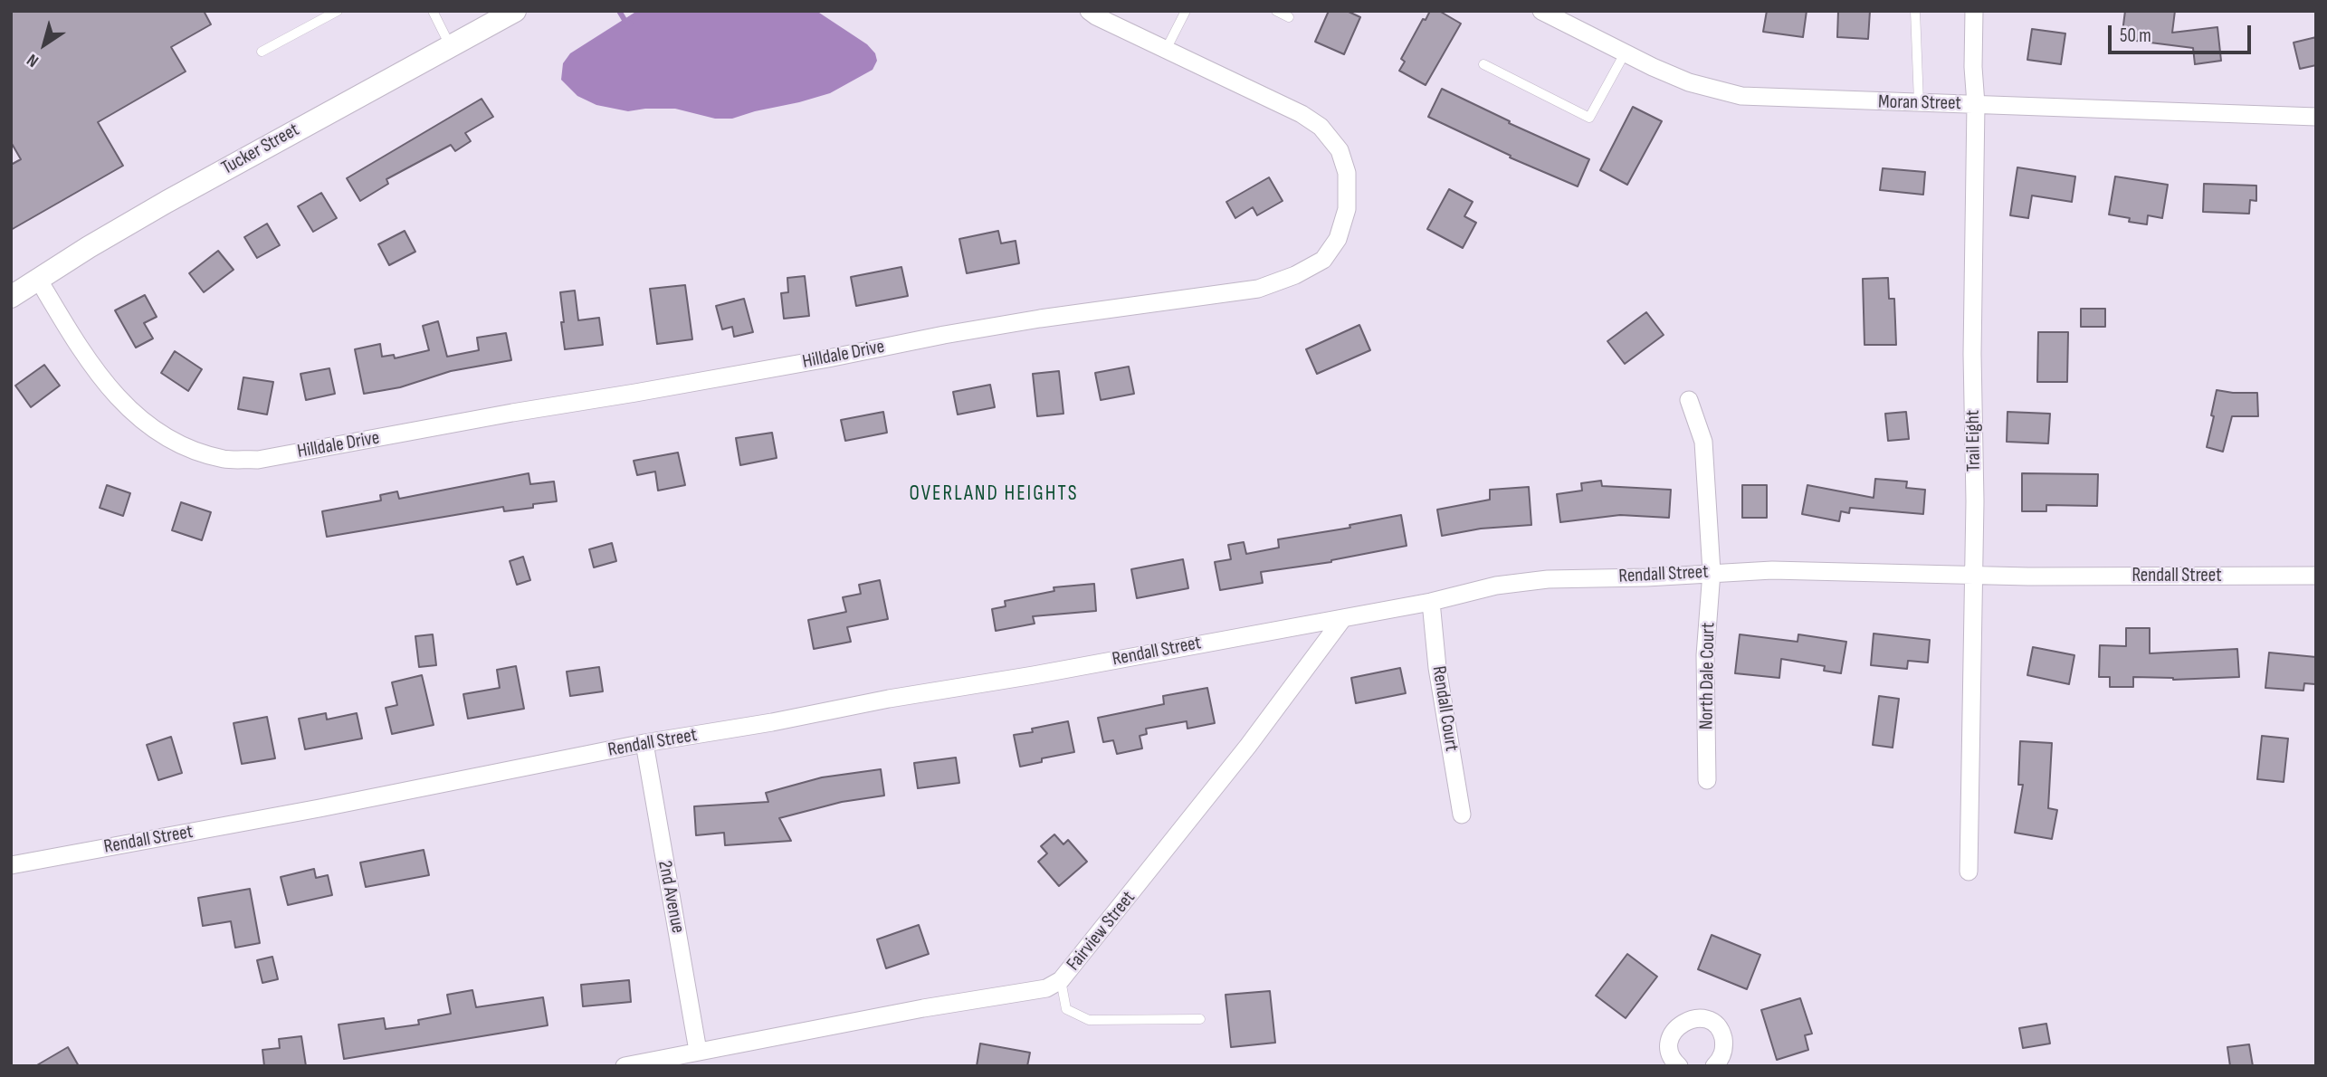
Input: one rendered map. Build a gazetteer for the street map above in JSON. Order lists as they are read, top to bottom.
{
  "streets": {
    "street": [
      "Moran Street",
      "Tucker Street",
      "Hilldale Drive",
      "Trail Eight",
      "Rendall Street",
      "North Dale Court",
      "Rendall Court",
      "2nd Avenue",
      "Fairview Street"
    ]
  },
  "crossings": [
    ["Moran Street", "Trail Eight"],
    ["Tucker Street", "Hilldale Drive"],
    ["Trail Eight", "Rendall Street"],
    ["Rendall Street", "North Dale Court"],
    ["Rendall Street", "Rendall Court"],
    ["Rendall Street", "2nd Avenue"],
    ["Rendall Street", "Fairview Street"],
    ["2nd Avenue", "Fairview Street"]
  ],
  "districts": ["OVERLAND HEIGHTS"],
  "scale_bar": "50 m",
  "north": "bottom left"
}
